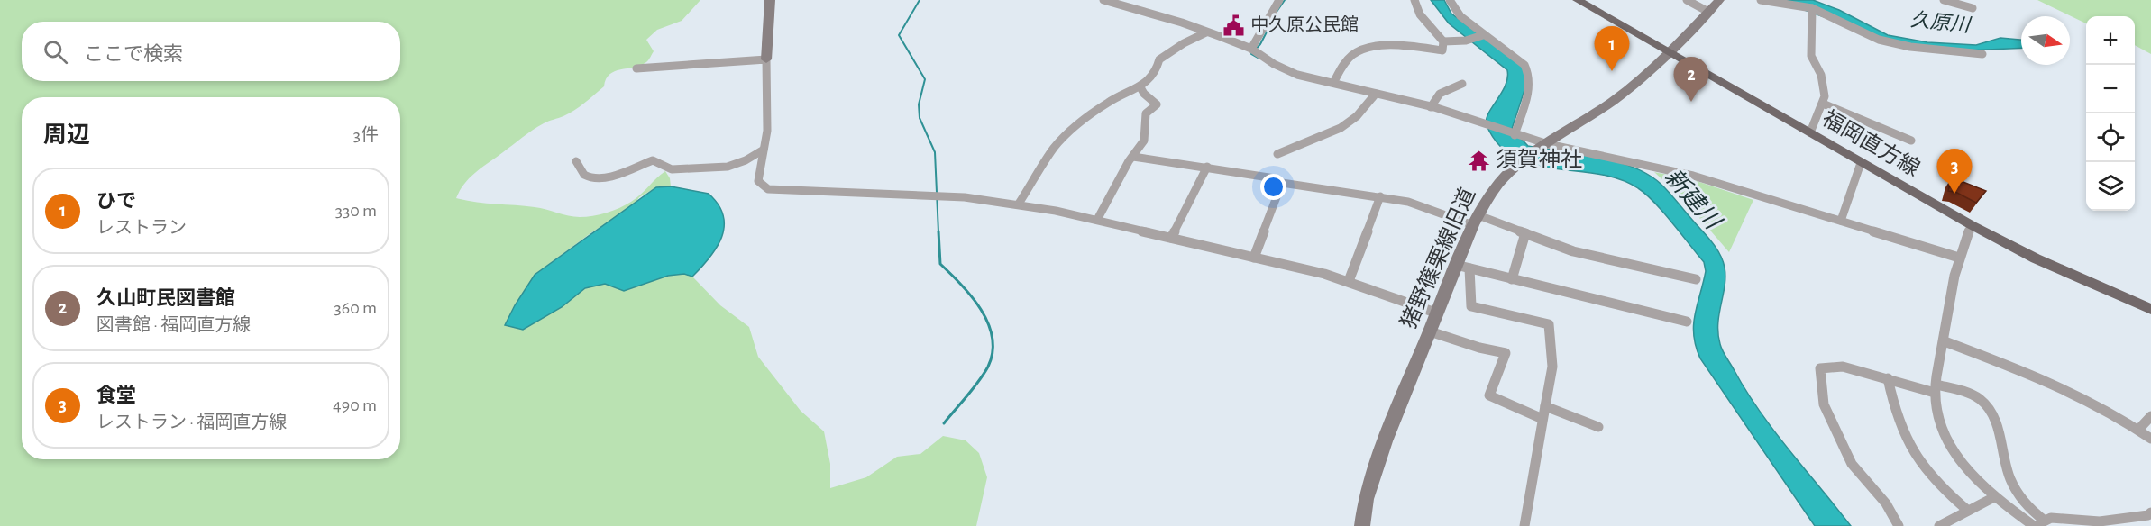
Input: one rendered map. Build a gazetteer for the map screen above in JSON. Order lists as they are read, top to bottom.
{
  "streets": {
    "main road": ["福岡直方線"],
    "street": ["猪野篠栗線旧道"]
  },
  "crossings": [
    ["福岡直方線", "猪野篠栗線旧道"]
  ],
  "water": ["久原川", "新建川"],
  "places": {
    "public building": ["中久原公民館"],
    "temple": ["須賀神社"]
  },
  "north": "right",
  "page": {
    "map_buttons": ["+", "−"],
    "search": "ここで検索",
    "pins": ["1", "2", "3"],
    "heading": ["周辺", "3件"],
    "list": [
      {
        "mark": "1",
        "name": "ひで",
        "note": "レストラン",
        "value": "330 m"
      },
      {
        "mark": "2",
        "name": "久山町民図書館",
        "note": "図書館 · 福岡直方線",
        "value": "360 m"
      },
      {
        "mark": "3",
        "name": "食堂",
        "note": "レストラン · 福岡直方線",
        "value": "490 m"
      }
    ]
  }
}
